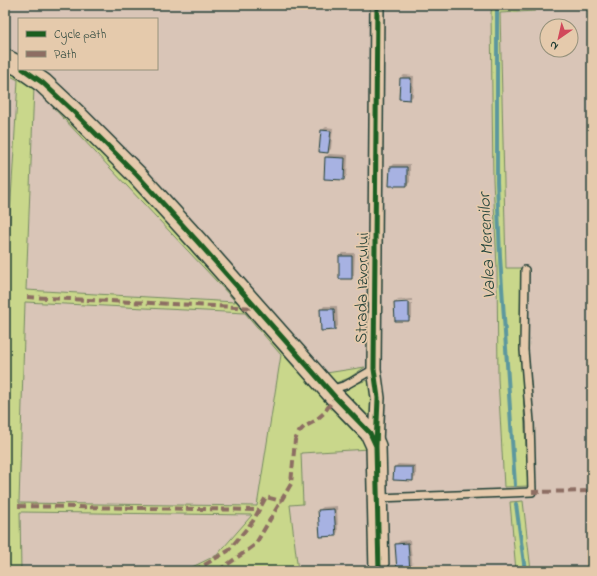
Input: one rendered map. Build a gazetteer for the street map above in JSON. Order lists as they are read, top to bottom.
{
  "streets": {
    "street": ["Strada Izvorului"]
  },
  "water": ["Valea Merenilor"],
  "legend": ["Cycle path", "Path"],
  "north": "bottom left"
}
